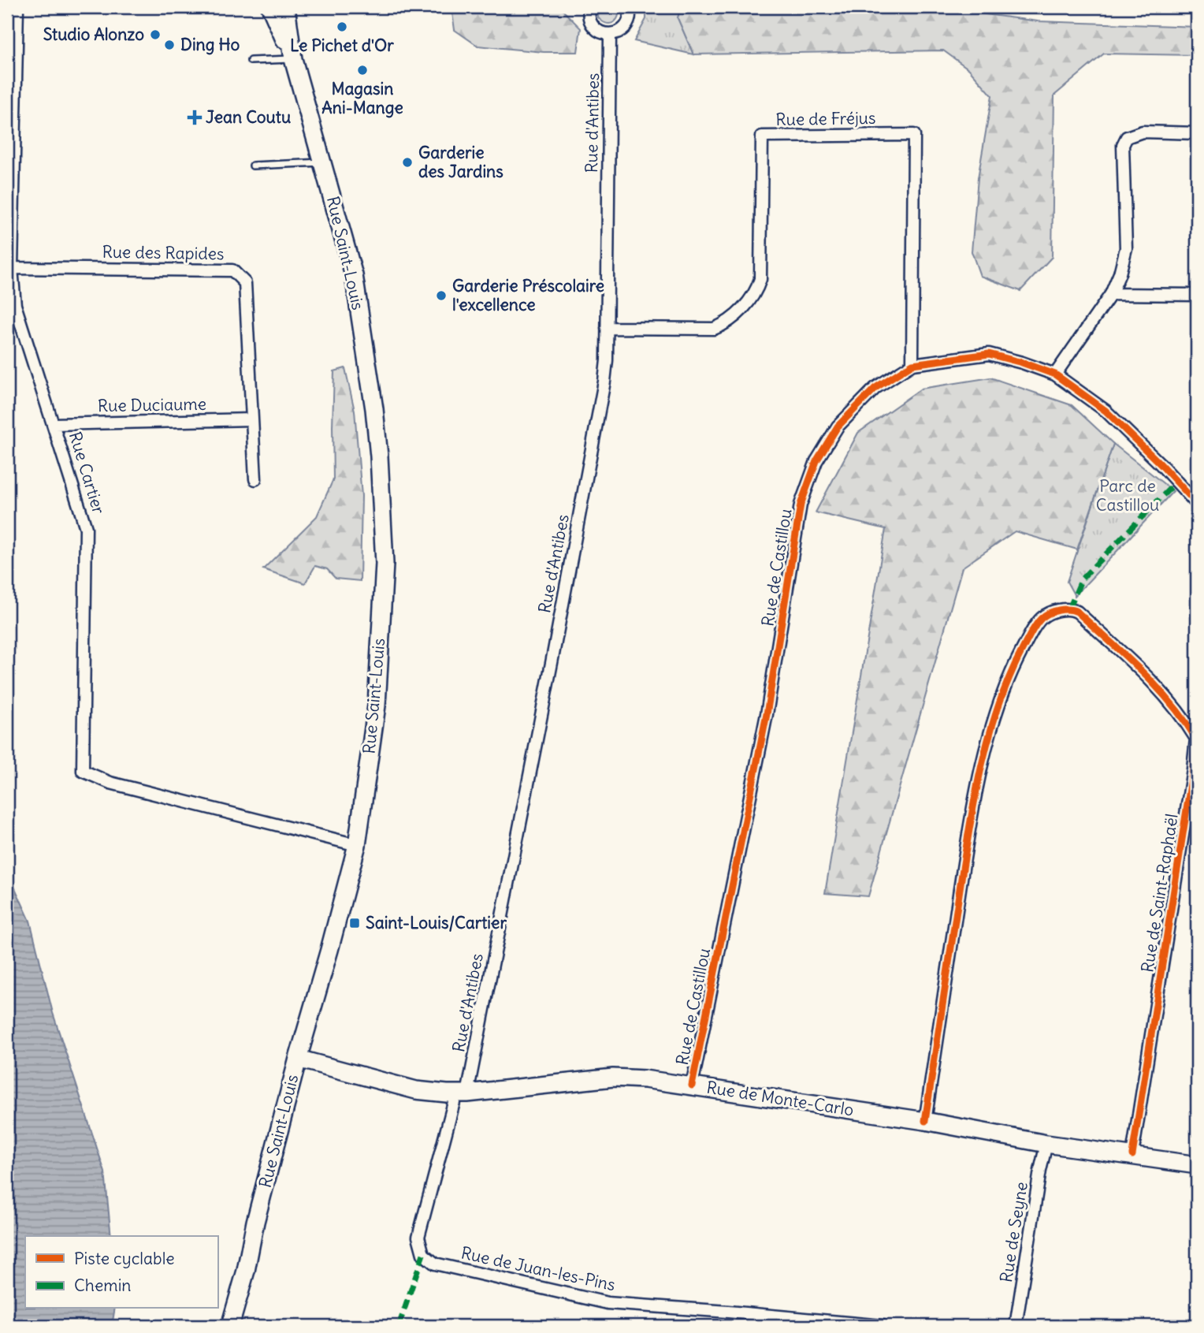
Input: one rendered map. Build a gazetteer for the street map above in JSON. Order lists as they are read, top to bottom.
{
  "streets": {
    "main road": ["Rue Saint-Louis", "Rue de Monte-Carlo"],
    "street": [
      "Rue de Fréjus",
      "Rue d'Antibes",
      "Rue des Rapides",
      "Rue Duciaume",
      "Rue Cartier",
      "Rue de Castillou",
      "Rue de Saint-Raphaël",
      "Rue de Seyne",
      "Rue de Juan-les-Pins"
    ]
  },
  "crossings": [
    ["Rue de Fréjus", "Rue d'Antibes"],
    ["Rue de Fréjus", "Rue de Castillou"],
    ["Rue d'Antibes", "Rue de Monte-Carlo"],
    ["Rue d'Antibes", "Rue de Juan-les-Pins"],
    ["Rue des Rapides", "Rue Duciaume"],
    ["Rue des Rapides", "Rue Cartier"],
    ["Rue Saint-Louis", "Rue Cartier"],
    ["Rue Saint-Louis", "Rue de Monte-Carlo"],
    ["Rue Duciaume", "Rue Cartier"],
    ["Rue de Castillou", "Rue de Monte-Carlo"],
    ["Rue de Saint-Raphaël", "Rue de Monte-Carlo"],
    ["Rue de Monte-Carlo", "Rue de Seyne"],
    ["Rue de Monte-Carlo", "Rue de Juan-les-Pins"]
  ],
  "parks": ["Parc de Castillou"],
  "places": {
    "other": [
      "Le Pichet d'Or",
      "Studio Alonzo",
      "Ding Ho",
      "Magasin Ani-Mange",
      "Garderie des Jardins",
      "Garderie Préscolaire l'excellence"
    ],
    "health": ["Jean Coutu"],
    "transit": ["Saint-Louis/Cartier"]
  },
  "legend": ["Piste cyclable", "Chemin"]
}
